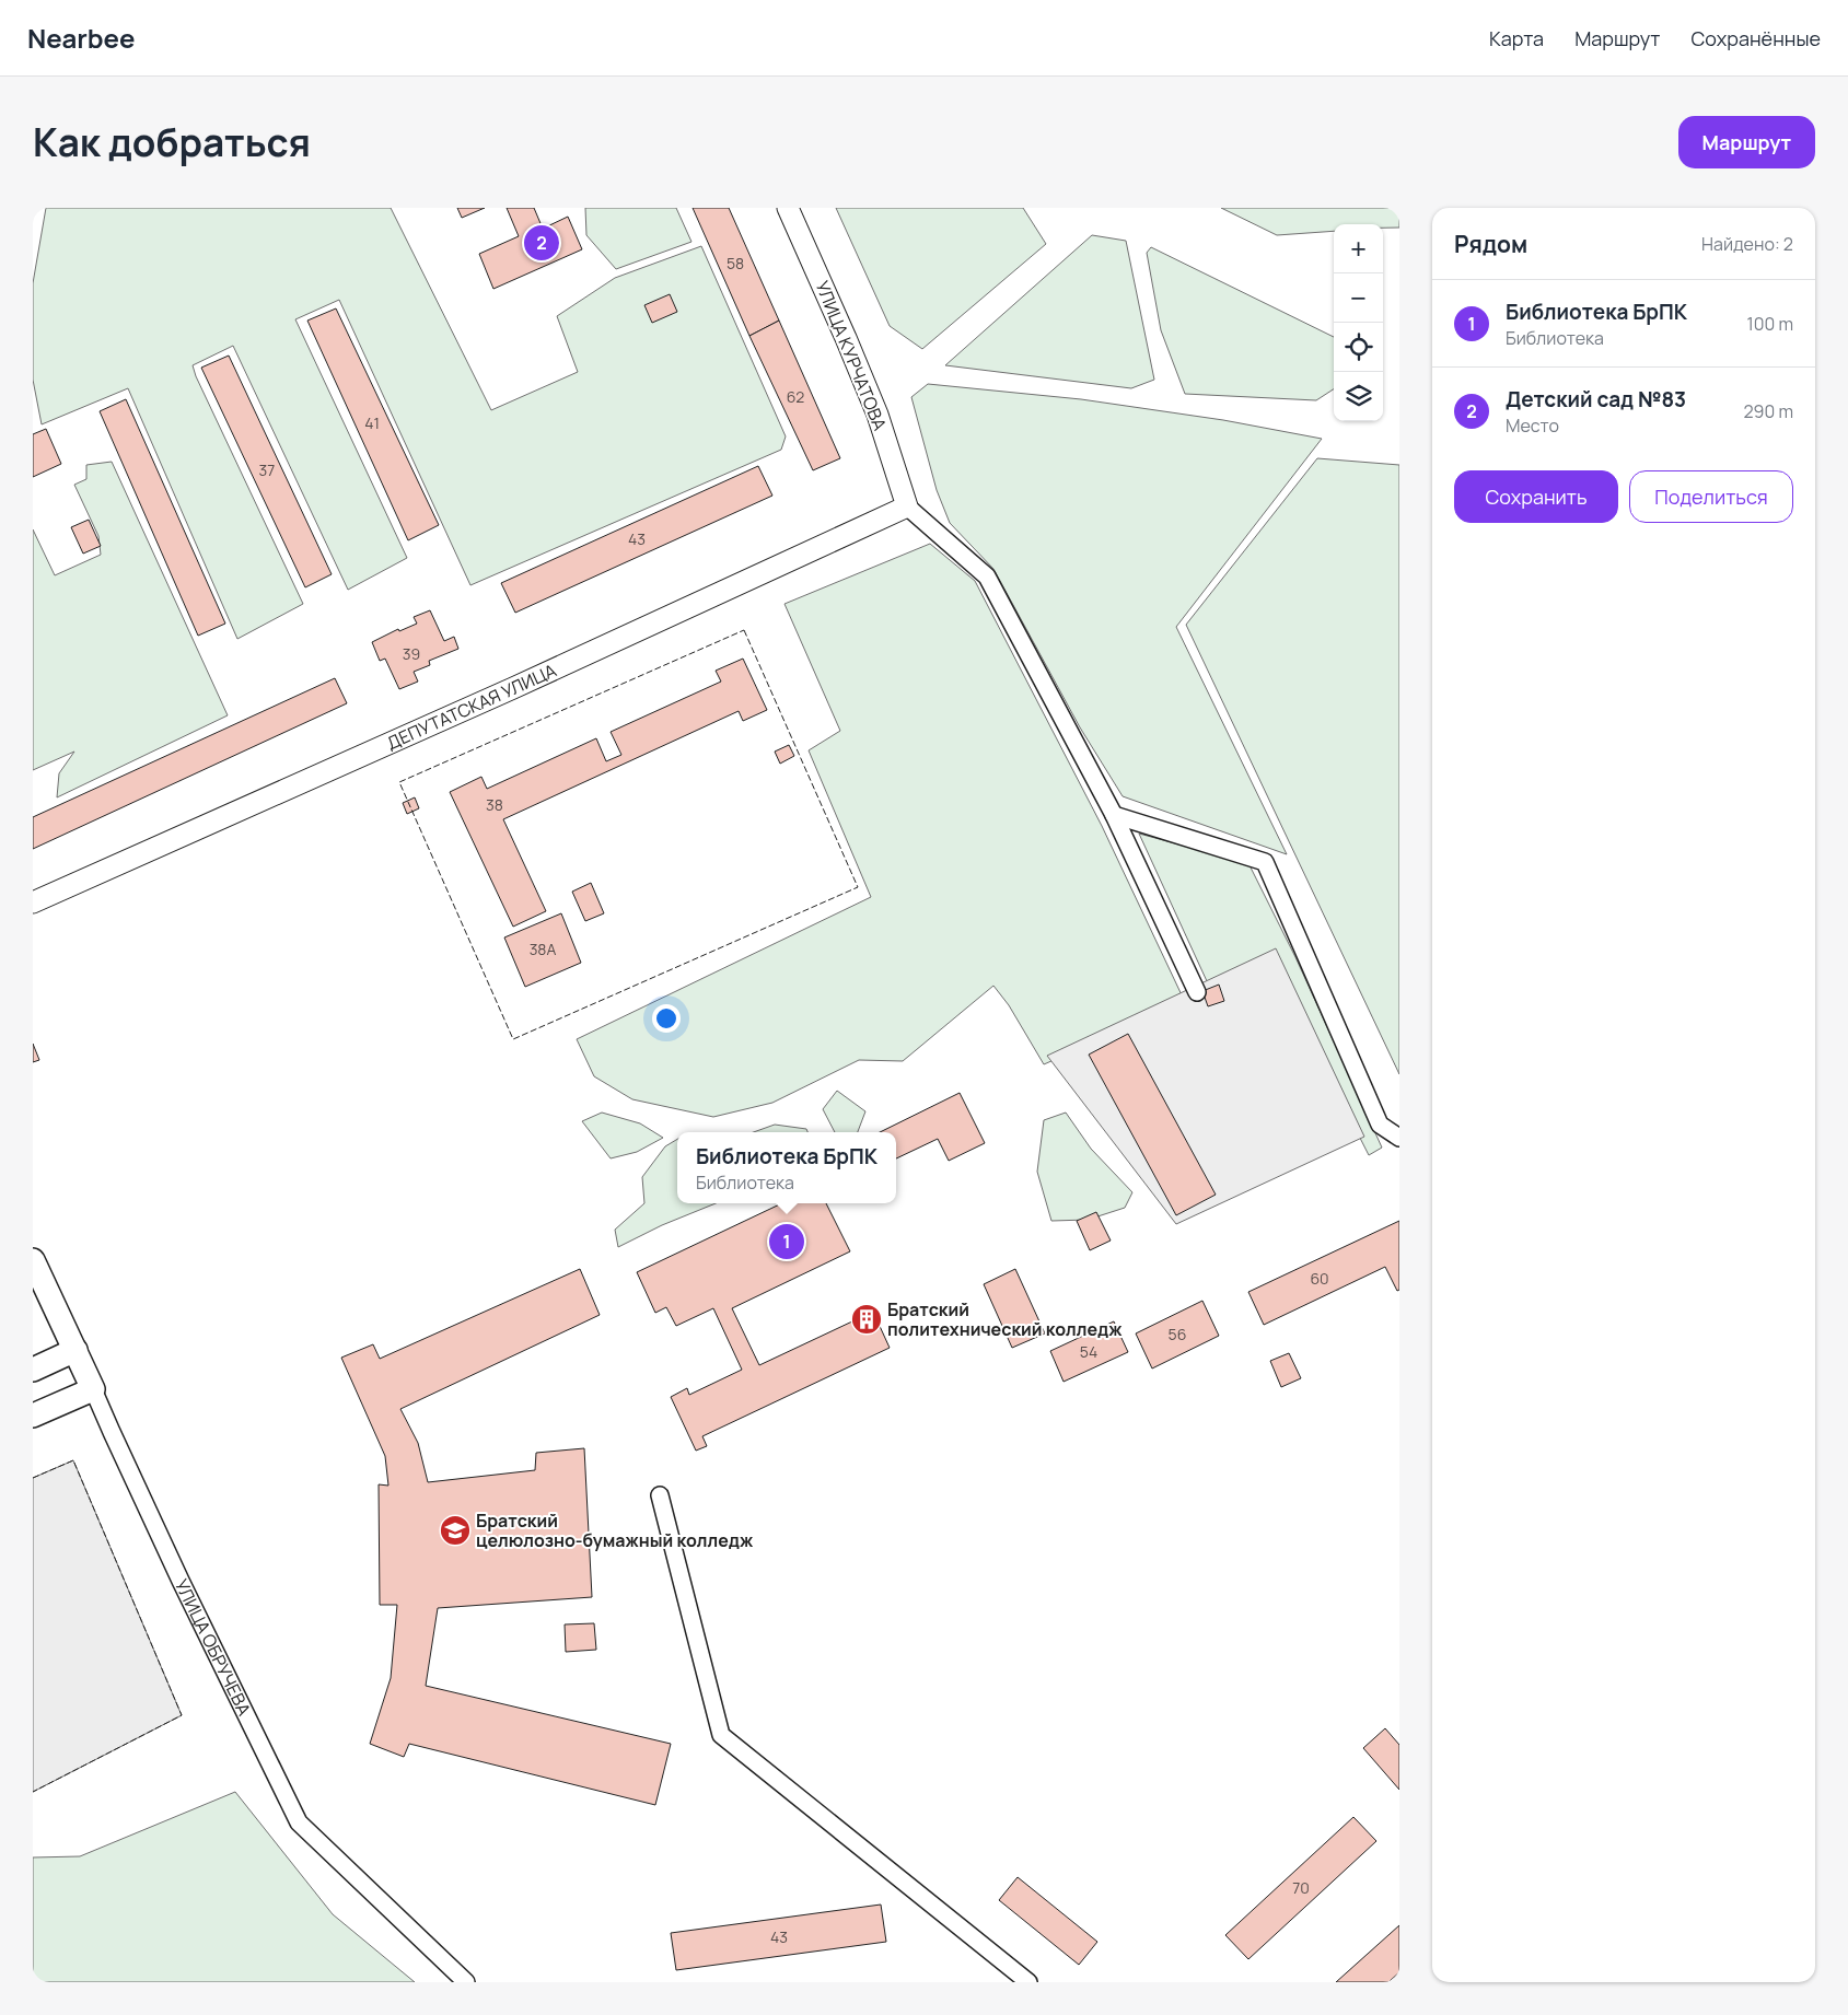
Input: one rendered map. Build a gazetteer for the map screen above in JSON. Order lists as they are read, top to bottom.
{
  "streets": {
    "main road": ["УЛИЦА ОБРУЧЕВА"],
    "street": ["УЛИЦА КУРЧАТОВА", "ДЕПУТАТСКАЯ УЛИЦА"]
  },
  "crossings": [
    ["УЛИЦА КУРЧАТОВА", "ДЕПУТАТСКАЯ УЛИЦА"]
  ],
  "places": {
    "building": ["Братский политехнический колледж"],
    "school or university": ["Братский целюлозно-бумажный колледж"]
  },
  "house_numbers": [
    "58",
    "62",
    "41",
    "37",
    "43",
    "39",
    "38",
    "38А",
    "60",
    "56",
    "54",
    "70",
    "43"
  ],
  "page": {
    "header": "Nearbee",
    "nav": ["Карта", "Маршрут", "Сохранённые"],
    "title": "Как добраться",
    "buttons": [
      "Маршрут",
      ["Сохранить", "Поделиться"]
    ],
    "heading": ["Рядом", "Найдено: 2"],
    "pins": ["2", "1"],
    "map_buttons": ["+", "−"],
    "list": [
      {
        "mark": "1",
        "name": "Библиотека БрПК",
        "note": "Библиотека",
        "value": "100 m"
      },
      {
        "mark": "2",
        "name": "Детский сад №83",
        "note": "Место",
        "value": "290 m"
      }
    ],
    "popup": ["Библиотека БрПК", "Библиотека"]
  }
}
